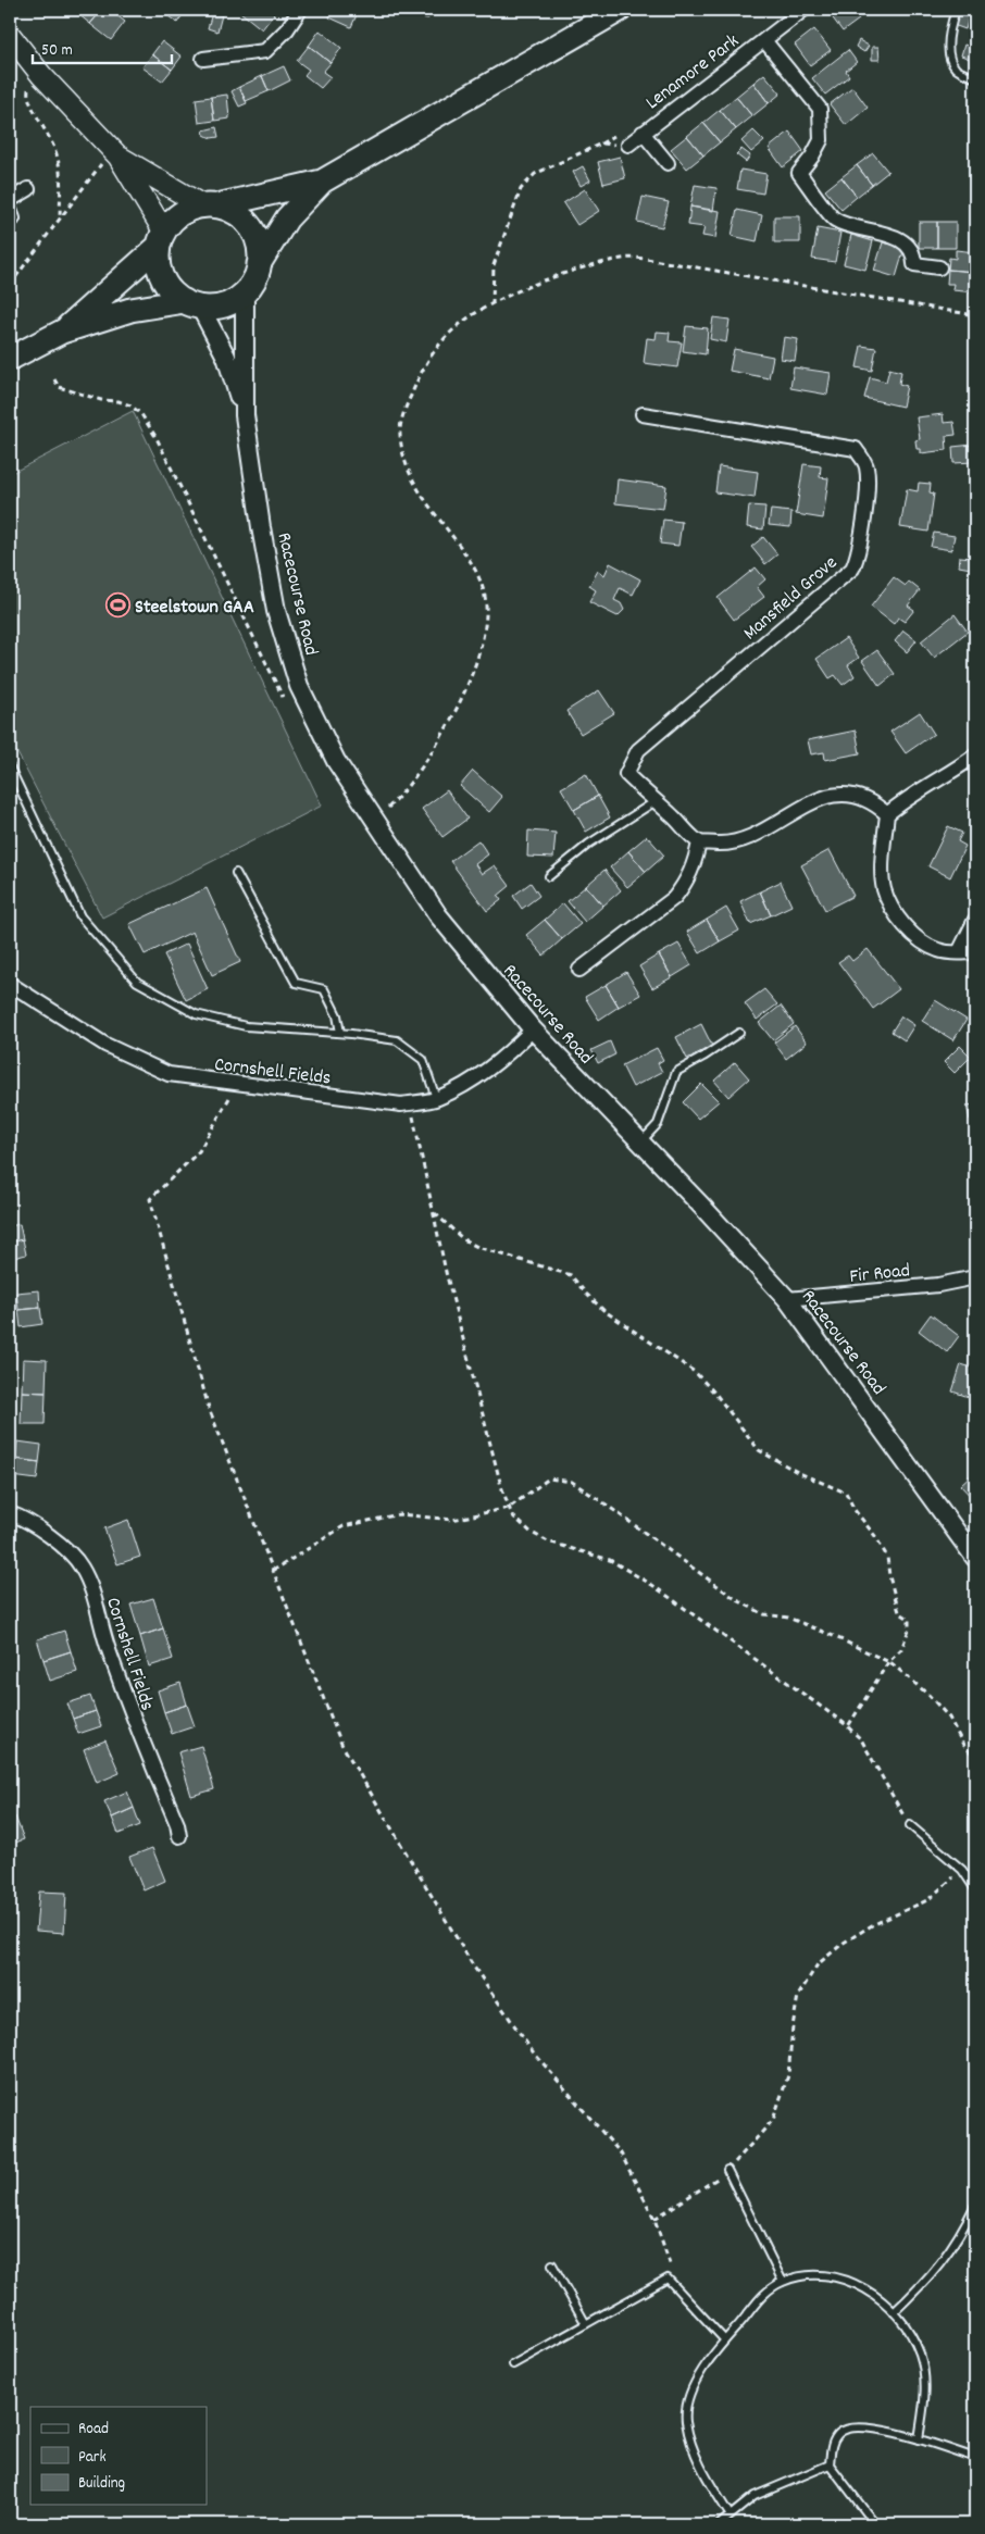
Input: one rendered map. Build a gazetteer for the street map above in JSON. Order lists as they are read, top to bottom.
{
  "streets": {
    "street": [
      "Lenamore Park",
      "Racecourse Road",
      "Mansfield Grove",
      "Cornshell Fields",
      "Fir Road"
    ]
  },
  "crossings": [
    ["Racecourse Road", "Cornshell Fields"],
    ["Racecourse Road", "Fir Road"]
  ],
  "places": {
    "sports": ["Steelstown GAA"]
  },
  "legend": ["Road", "Park", "Building"],
  "scale_bar": "50 m"
}
